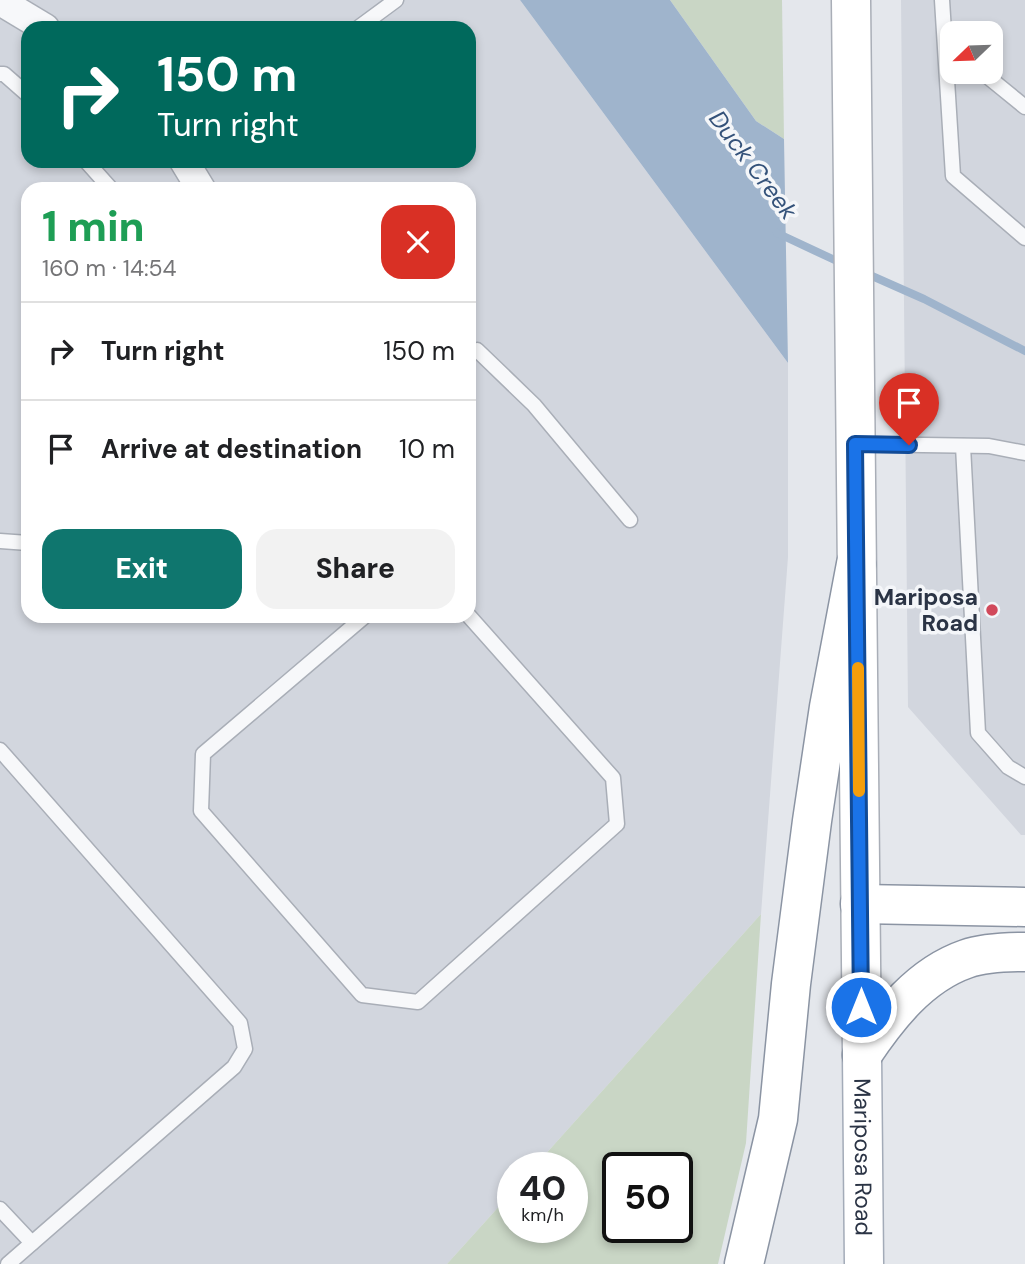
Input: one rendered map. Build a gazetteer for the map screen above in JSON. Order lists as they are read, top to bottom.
{
  "streets": {
    "main road": ["Mariposa Road"]
  },
  "water": ["Duck Creek"],
  "places": ["Mariposa Road"],
  "north": "bottom left",
  "page": {
    "turn": ["150 m", "Turn right"],
    "heading": ["1 min", "160 m · 14:54"],
    "list": [
      {
        "name": "Turn right",
        "value": "150 m"
      },
      {
        "name": "Arrive at destination",
        "value": "10 m"
      }
    ],
    "buttons": ["Exit", "Share"],
    "speed": "40 km/h",
    "limit": "50"
  }
}
